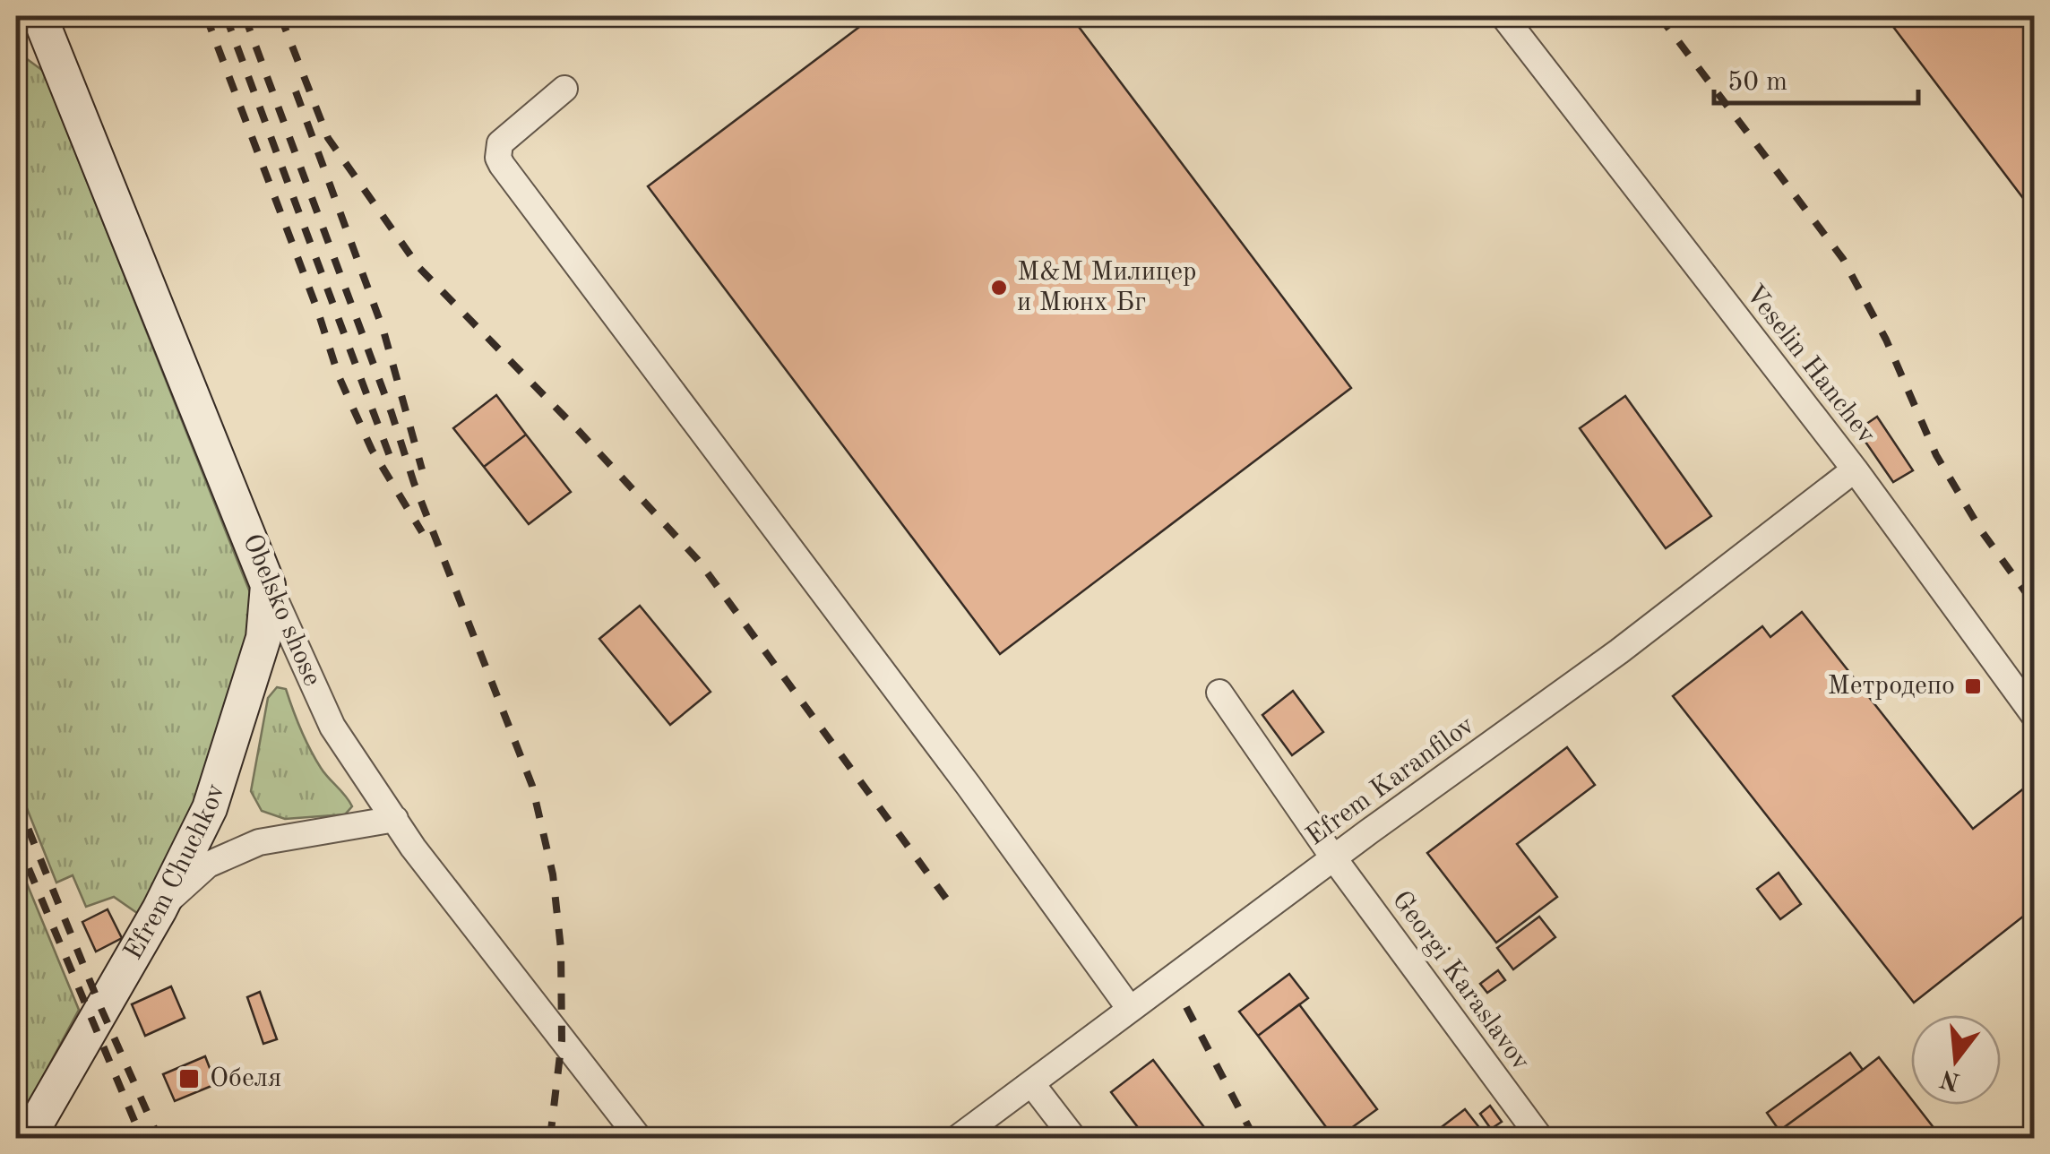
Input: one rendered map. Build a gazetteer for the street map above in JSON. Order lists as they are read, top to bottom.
{
  "streets": {
    "street": [
      "Veselin Hanchev",
      "Obelsko shose",
      "Efrem Karanfilov",
      "Efrem Chuchkov",
      "Georgi Karaslavov"
    ]
  },
  "crossings": [
    ["Veselin Hanchev", "Efrem Karanfilov"],
    ["Obelsko shose", "Efrem Chuchkov"],
    ["Efrem Karanfilov", "Georgi Karaslavov"]
  ],
  "places": {
    "other": ["М&M Mилицер и Мюнх Бг"],
    "transit": ["Метродепо", "Обеля"]
  },
  "scale_bar": "50 m",
  "north": "bottom"
}
